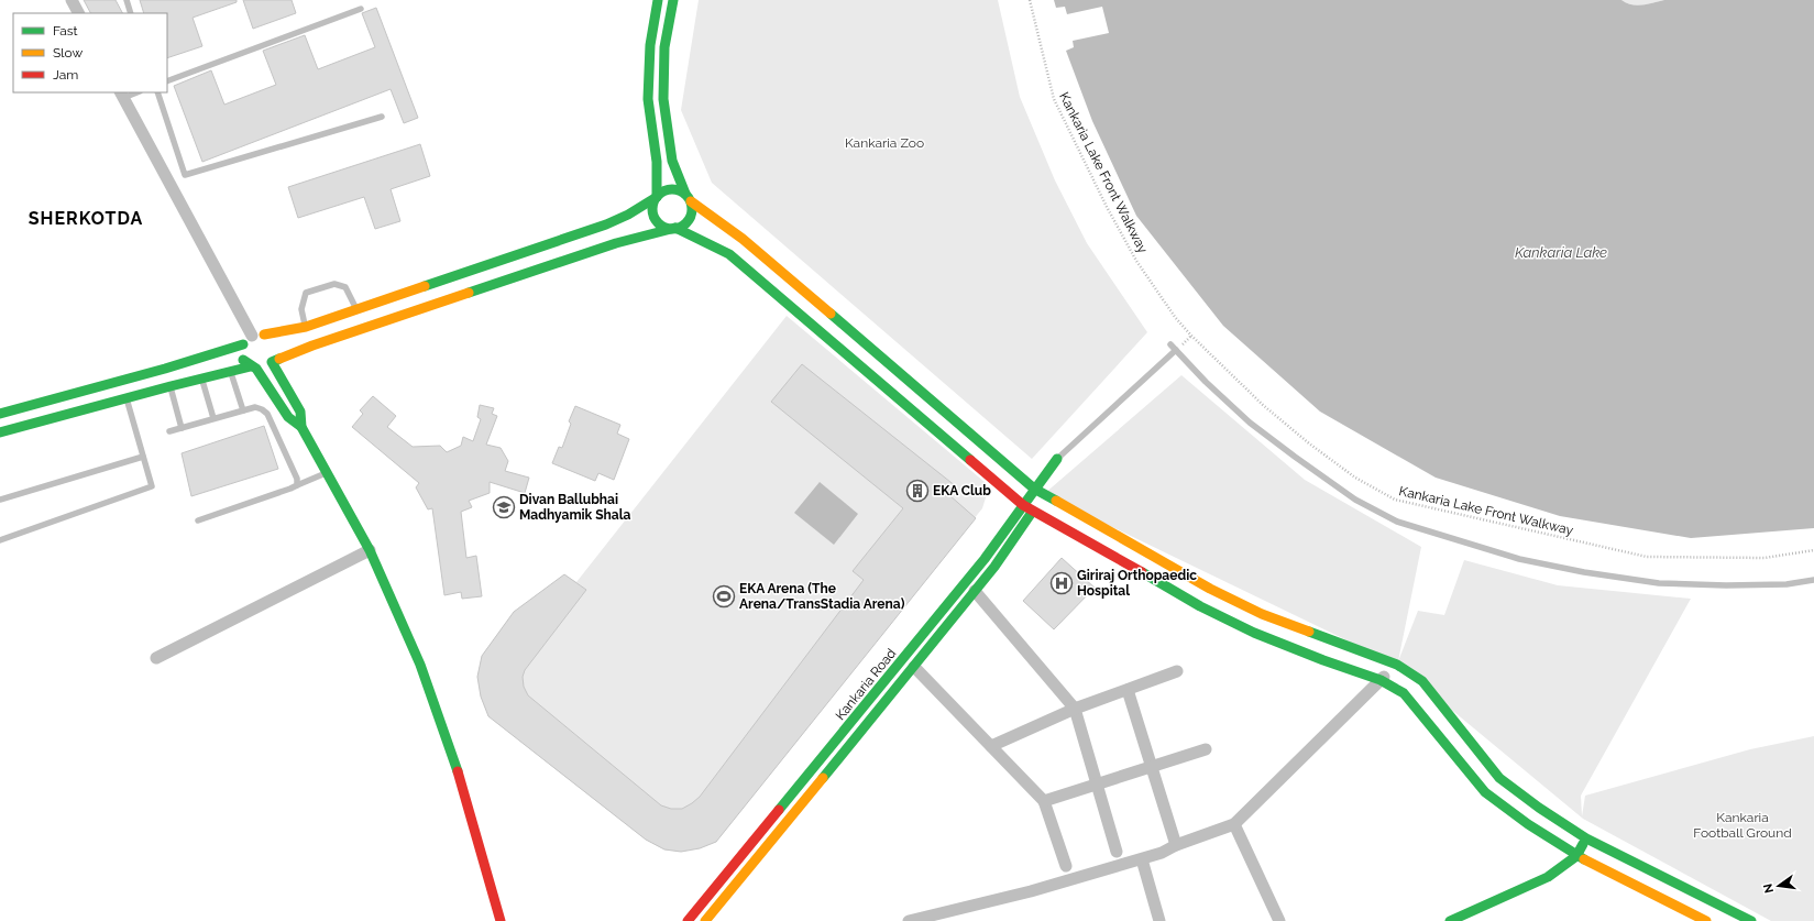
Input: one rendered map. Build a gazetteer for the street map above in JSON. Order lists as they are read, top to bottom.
{
  "streets": {
    "main road": ["Kankaria Road"],
    "path": ["Kankaria Lake Front Walkway"]
  },
  "districts": ["SHERKOTDA"],
  "water": ["Kankaria Lake"],
  "parks": ["Kankaria Zoo", "Kankaria Football Ground"],
  "places": {
    "building": ["EKA Club"],
    "school or university": ["Divan Ballubhai Madhyamik Shala"],
    "hospital": ["Giriraj Orthopaedic Hospital"],
    "sports": ["EKA Arena (The Arena/TransStadia Arena)"]
  },
  "legend": ["Fast", "Slow", "Jam"],
  "north": "left"
}
